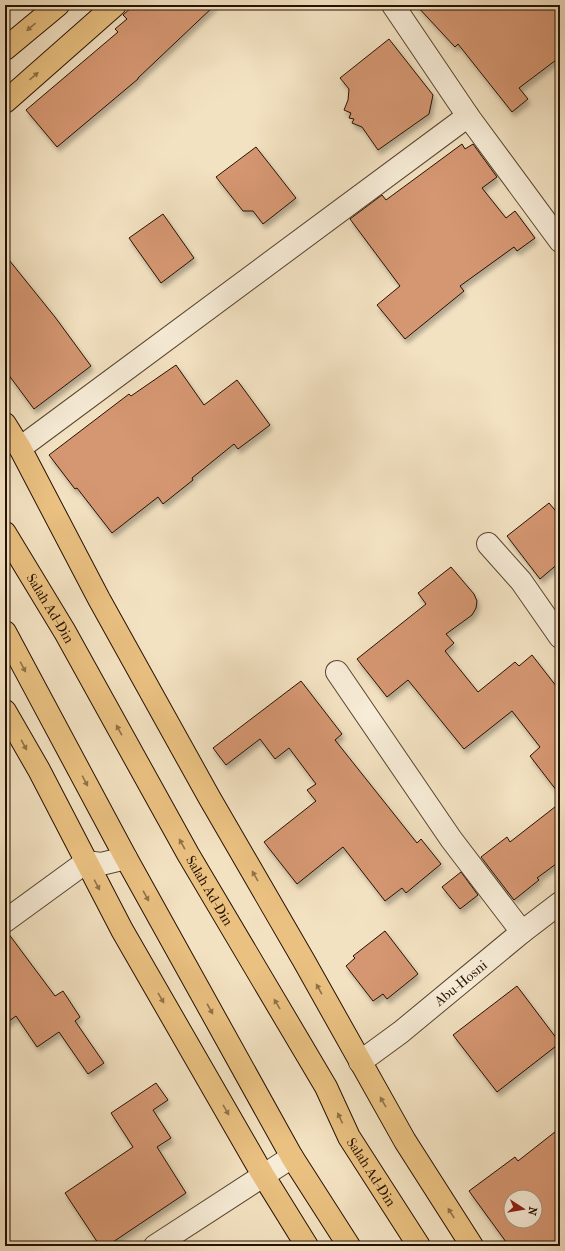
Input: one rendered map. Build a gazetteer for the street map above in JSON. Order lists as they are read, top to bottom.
{
  "streets": {
    "main road": ["Salah Ad-Din"],
    "street": ["Abu-Hosni"]
  },
  "north": "right"
}
